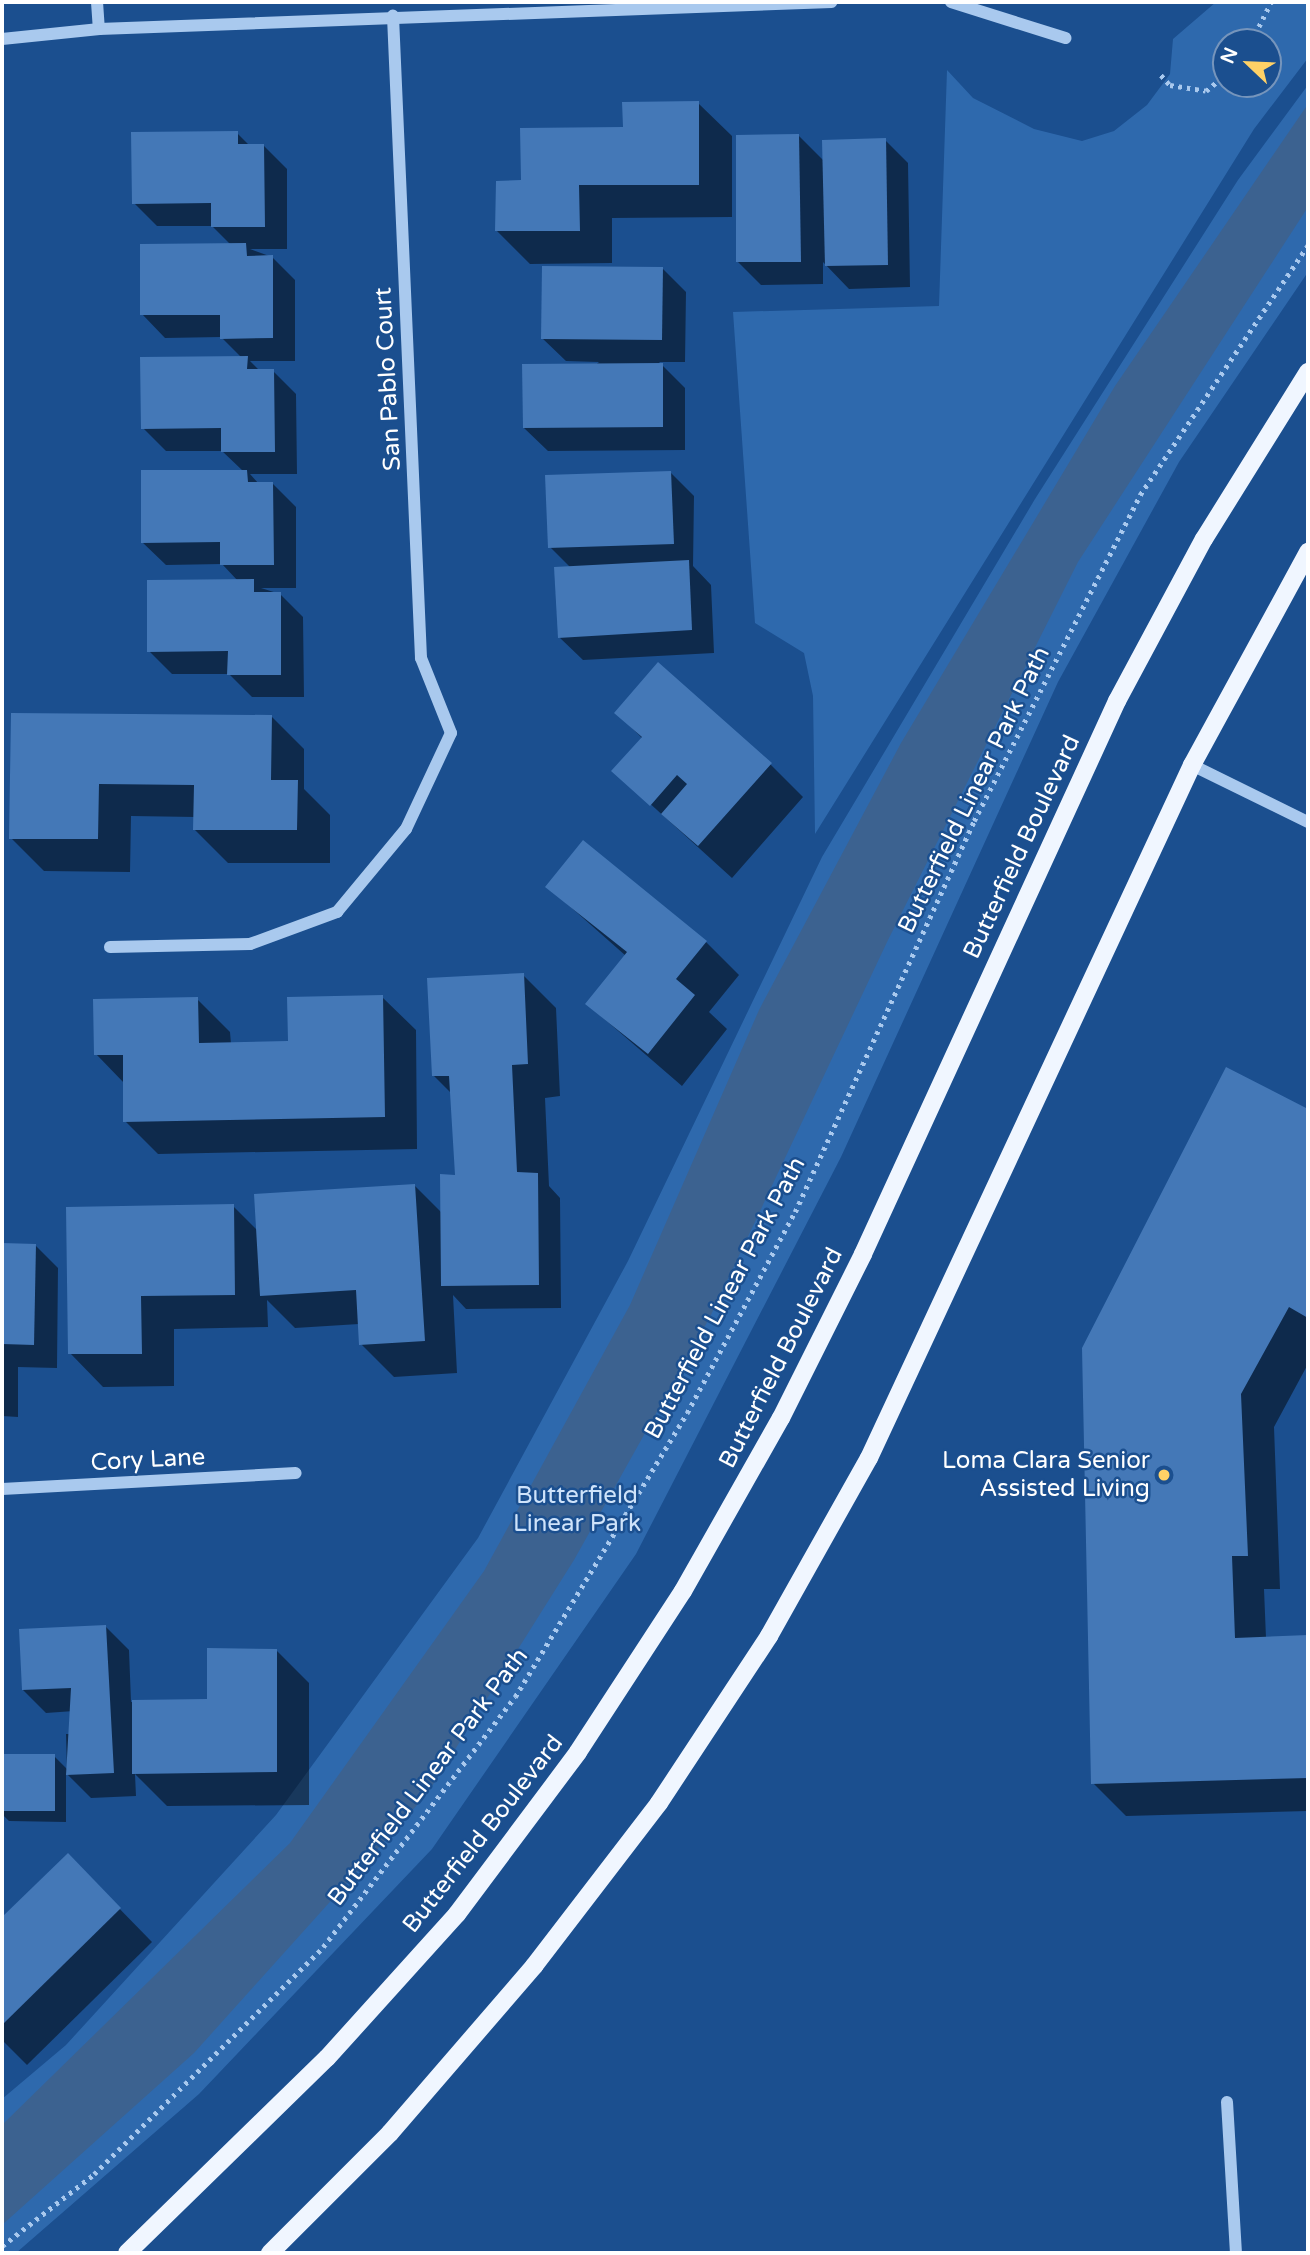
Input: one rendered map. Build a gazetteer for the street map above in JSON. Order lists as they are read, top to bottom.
{
  "streets": {
    "main road": ["Butterfield Boulevard"],
    "street": ["San Pablo Court", "Cory Lane"],
    "path": ["Butterfield Linear Park Path"]
  },
  "parks": ["Butterfield Linear Park"],
  "places": ["Loma Clara Senior Assisted Living"],
  "north": "top left"
}
